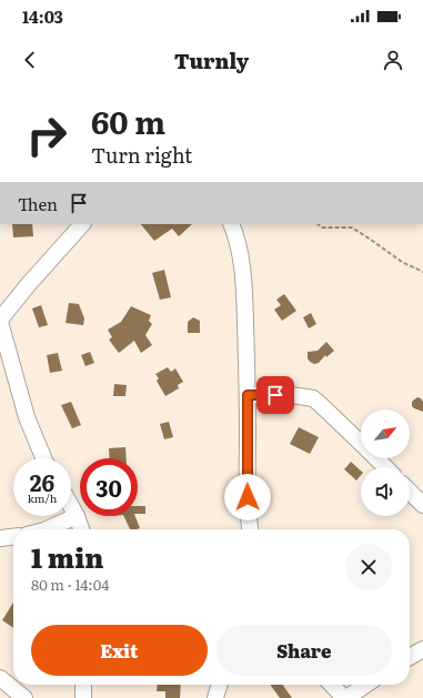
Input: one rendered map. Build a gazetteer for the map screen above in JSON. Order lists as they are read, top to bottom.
{
  "north": "top right",
  "page": {
    "status": "14:03",
    "header": "Turnly",
    "turn": ["60 m", "Turn right"],
    "then": "Then",
    "speed": "26 km/h",
    "limit": "30",
    "heading": ["1 min", "80 m · 14:04"],
    "buttons": ["Exit", "Share"]
  }
}
